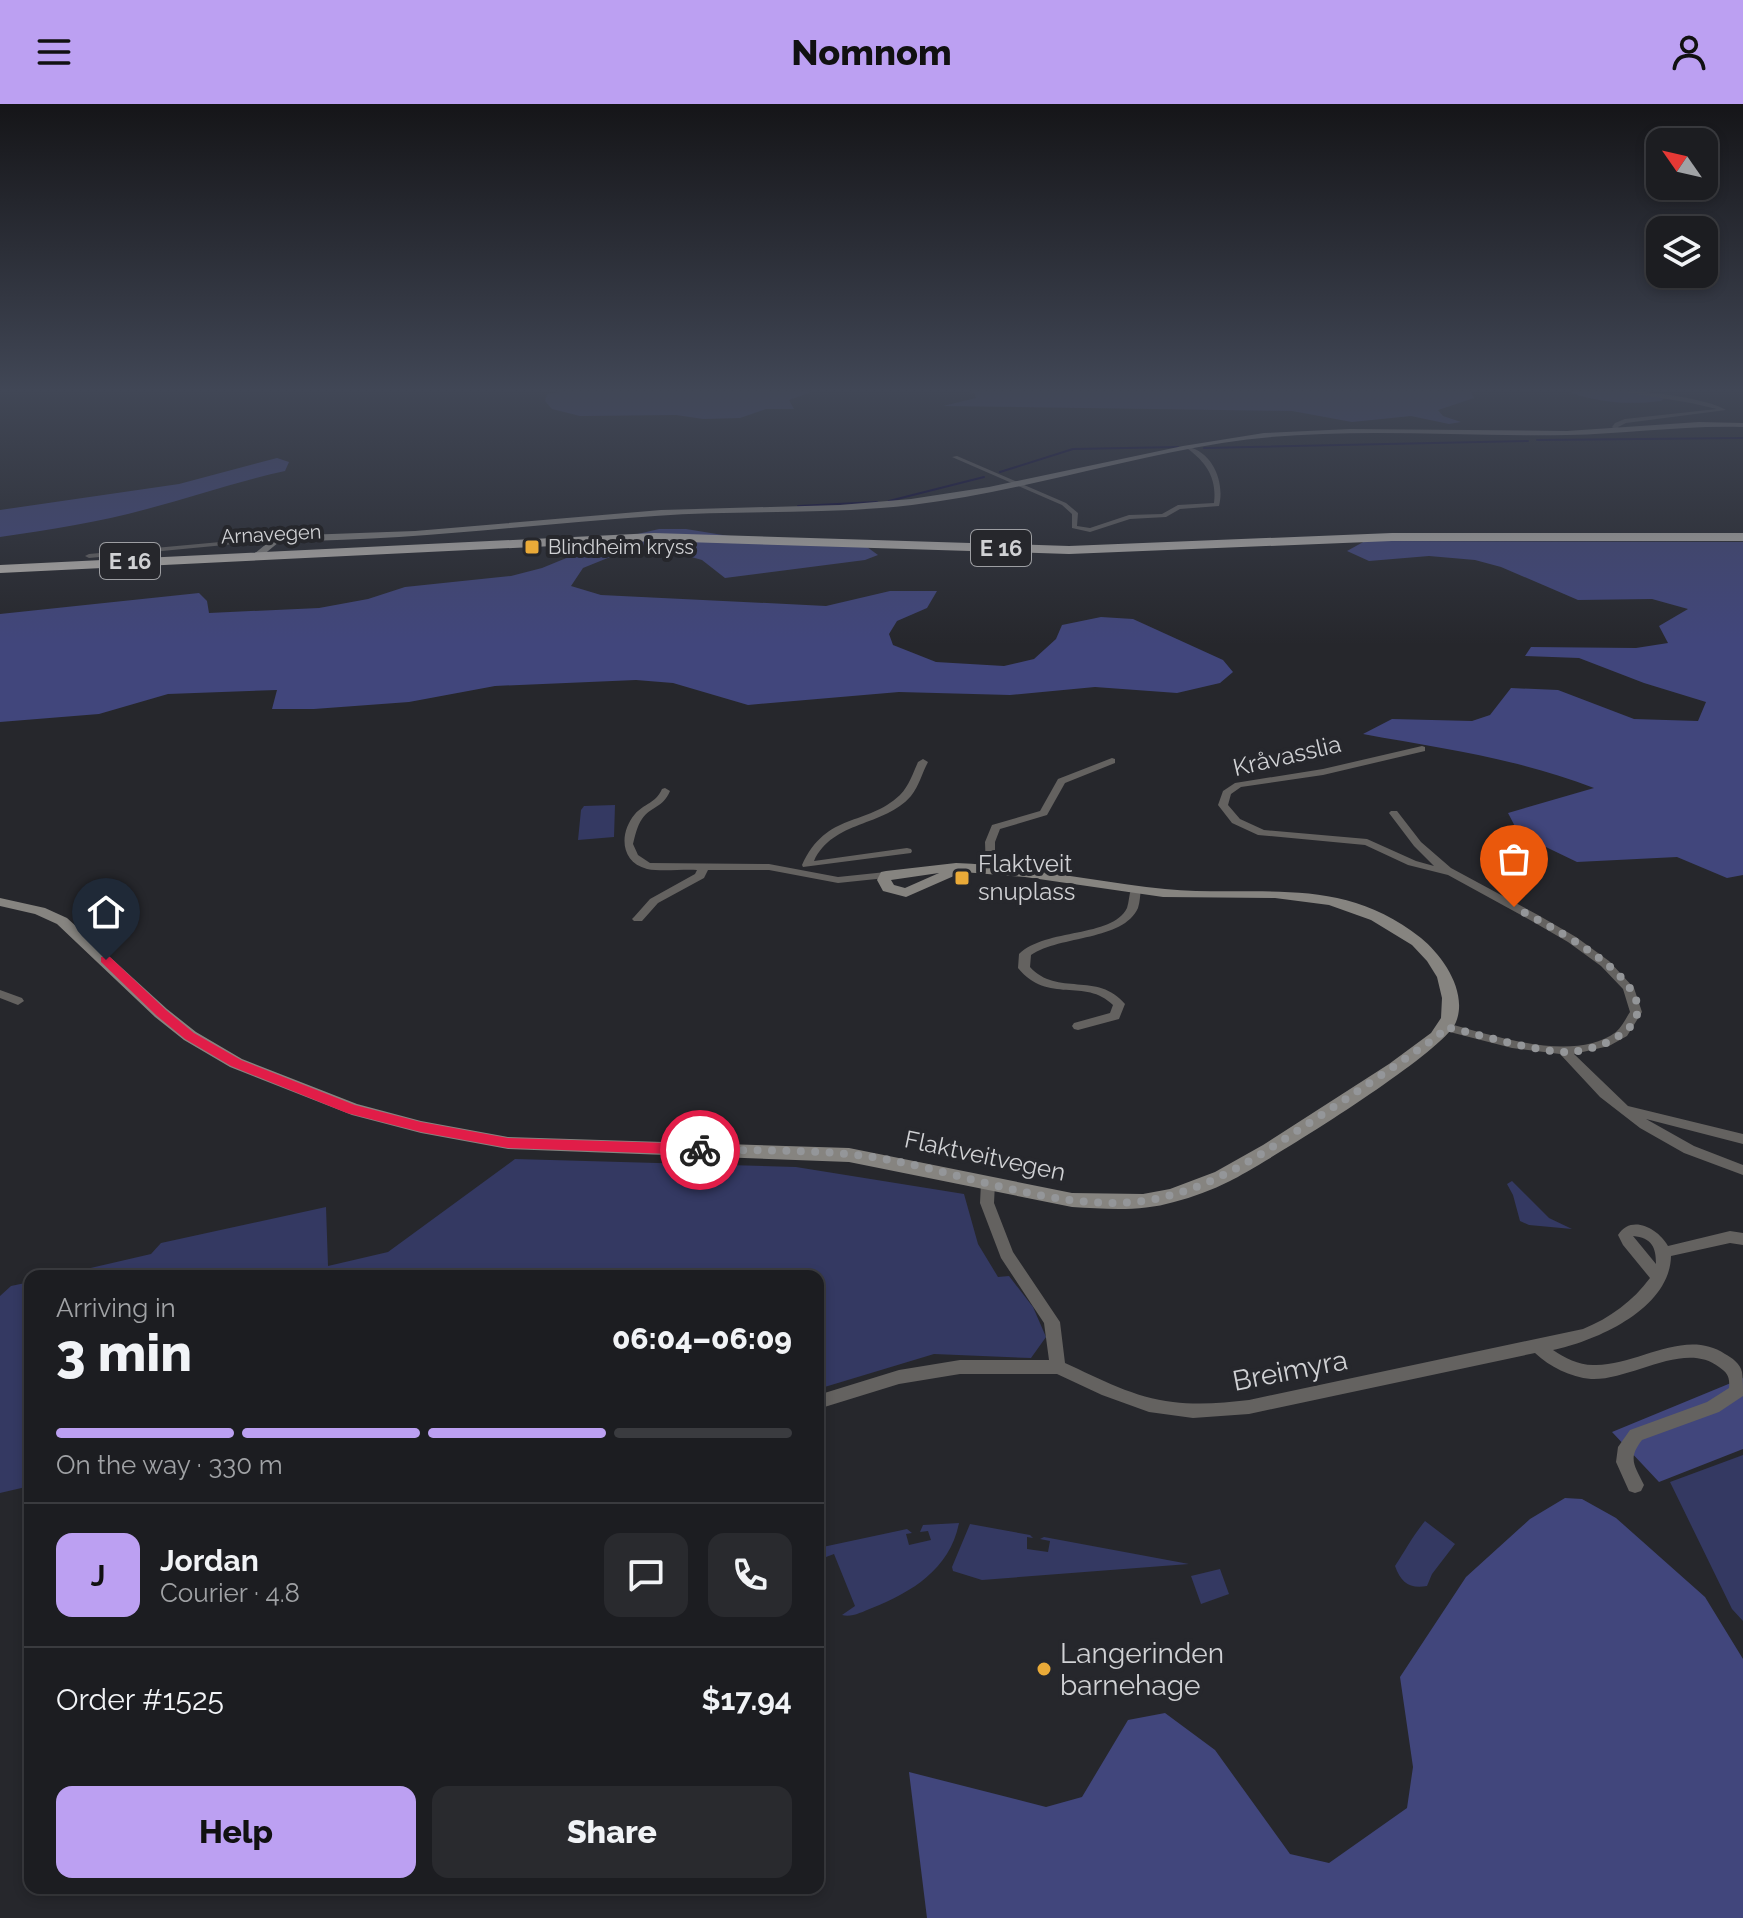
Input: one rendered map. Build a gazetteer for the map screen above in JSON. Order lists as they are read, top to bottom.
{
  "streets": {
    "highway": ["Arnavegen", "E 16"],
    "street": ["Kråvasslia", "Flaktveitvegen", "Breimyra"]
  },
  "crossings": [
    ["Kråvasslia", "Flaktveitvegen"]
  ],
  "places": {
    "transit": ["Blindheim kryss", "Flaktveit snuplass"],
    "other": ["Langerinden barnehage"]
  },
  "north": "top left",
  "page": {
    "header": "Nomnom",
    "heading": ["3 min", "Arriving in", "06:04–06:09"],
    "panel": [
      "Jordan",
      "Courier · 4.8",
      "Order #1525",
      "$17.94"
    ],
    "bar": "On the way · 330 m",
    "round": "J",
    "buttons": ["Help", "Share"]
  }
}
